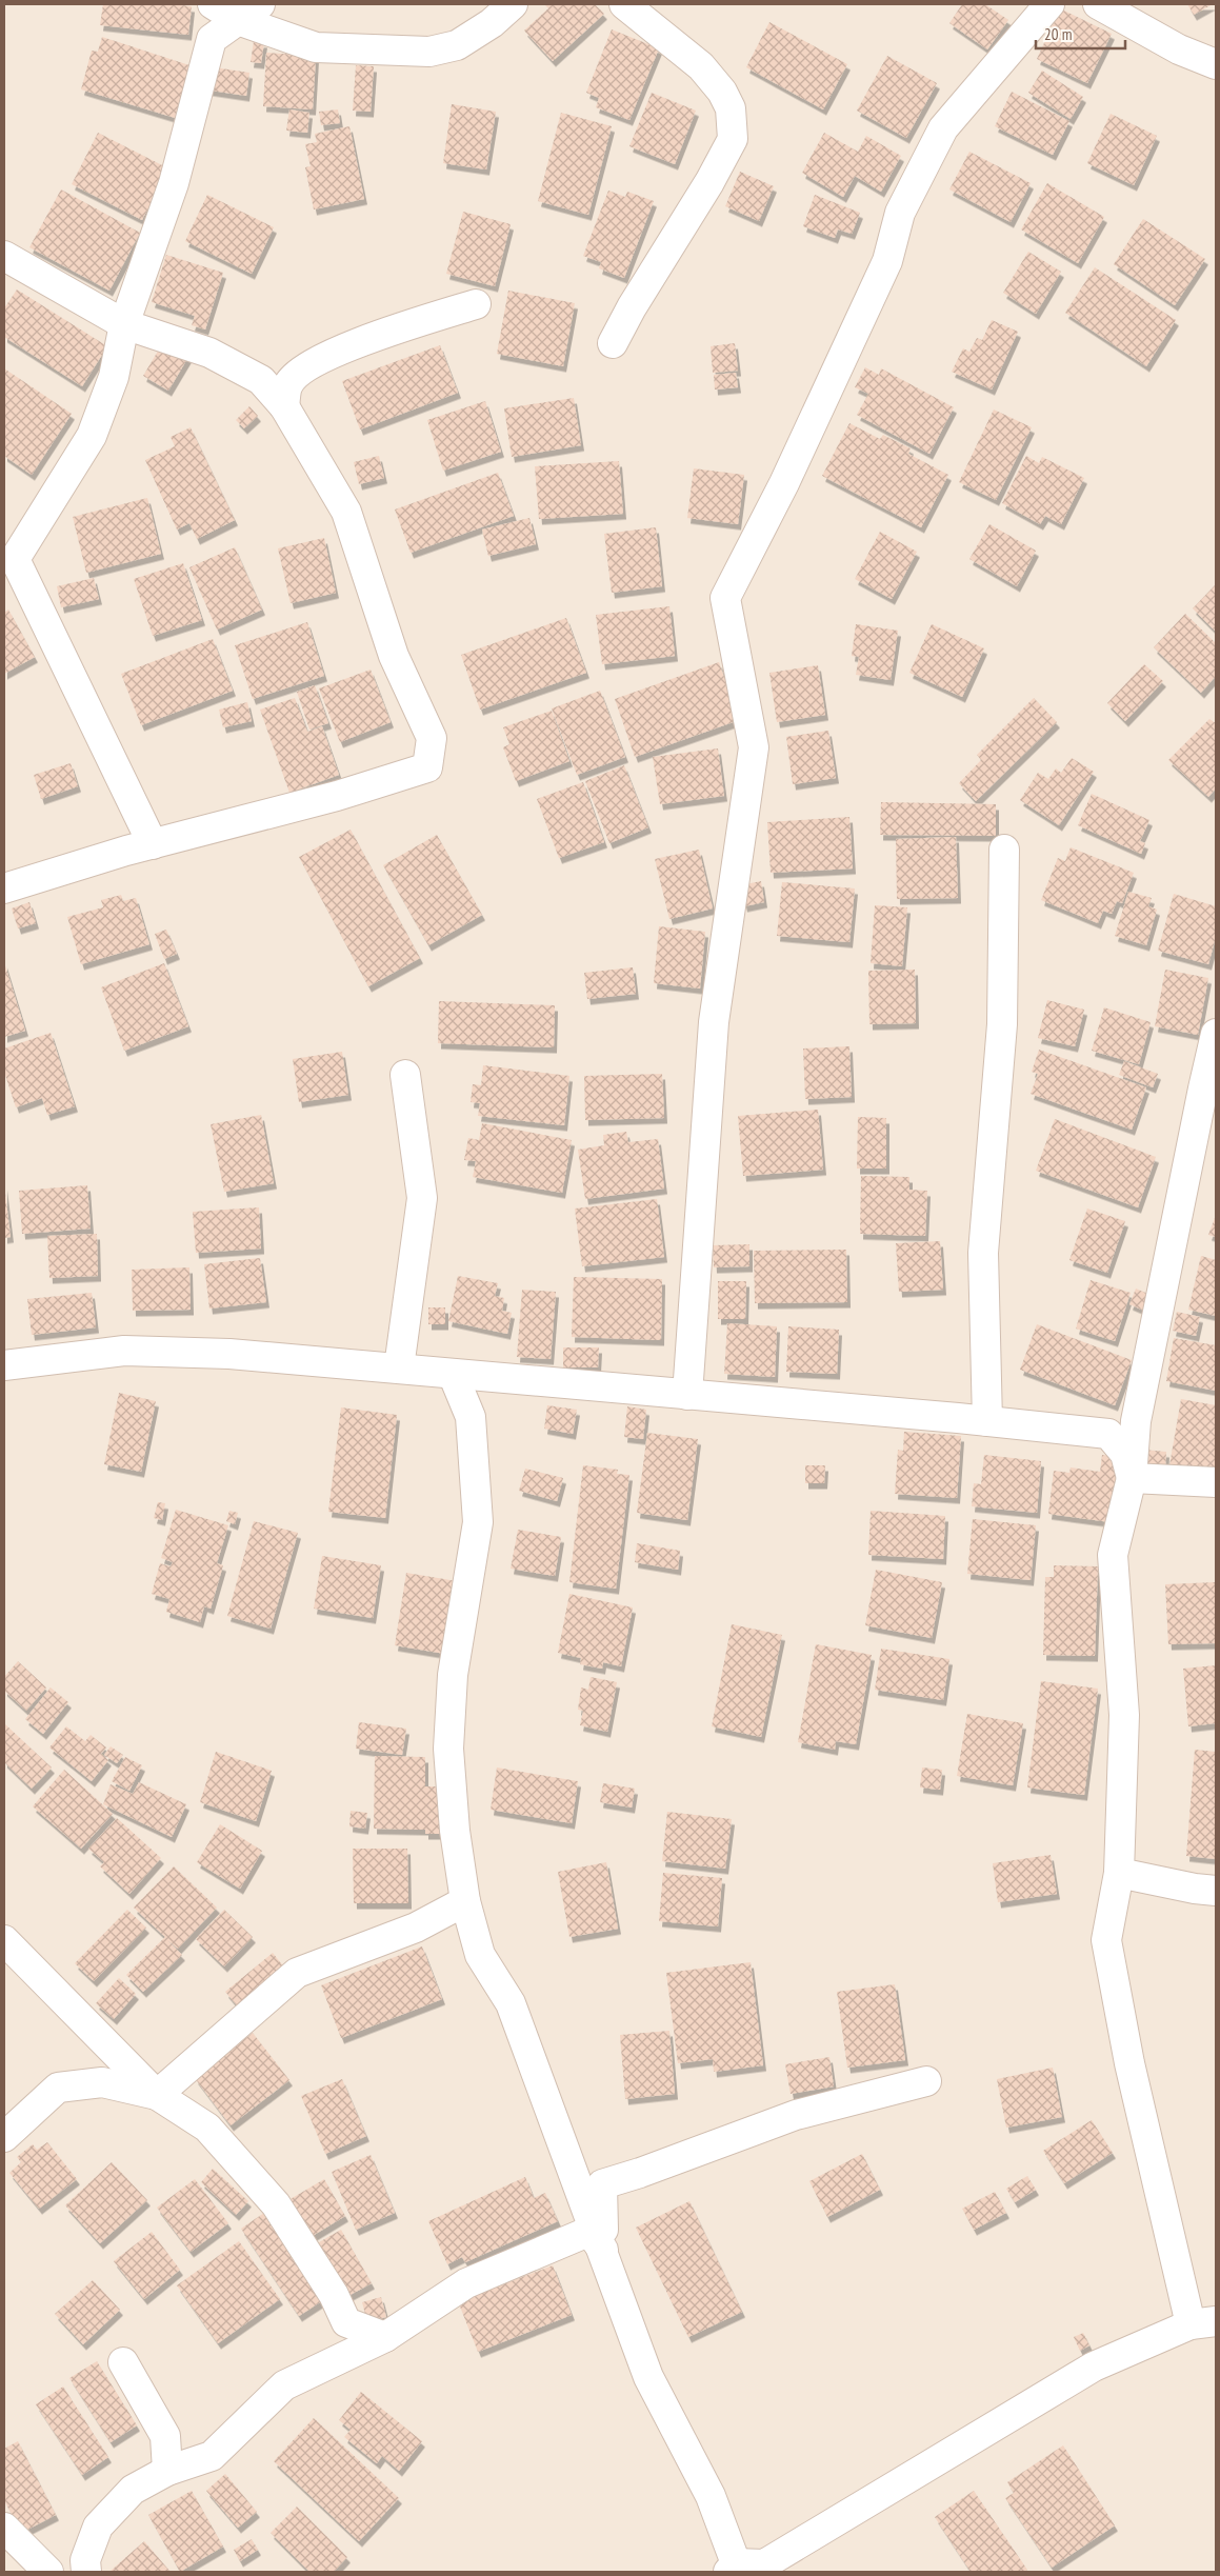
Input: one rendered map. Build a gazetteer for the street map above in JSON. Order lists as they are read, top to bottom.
{
  "scale_bar": "20 m"
}
